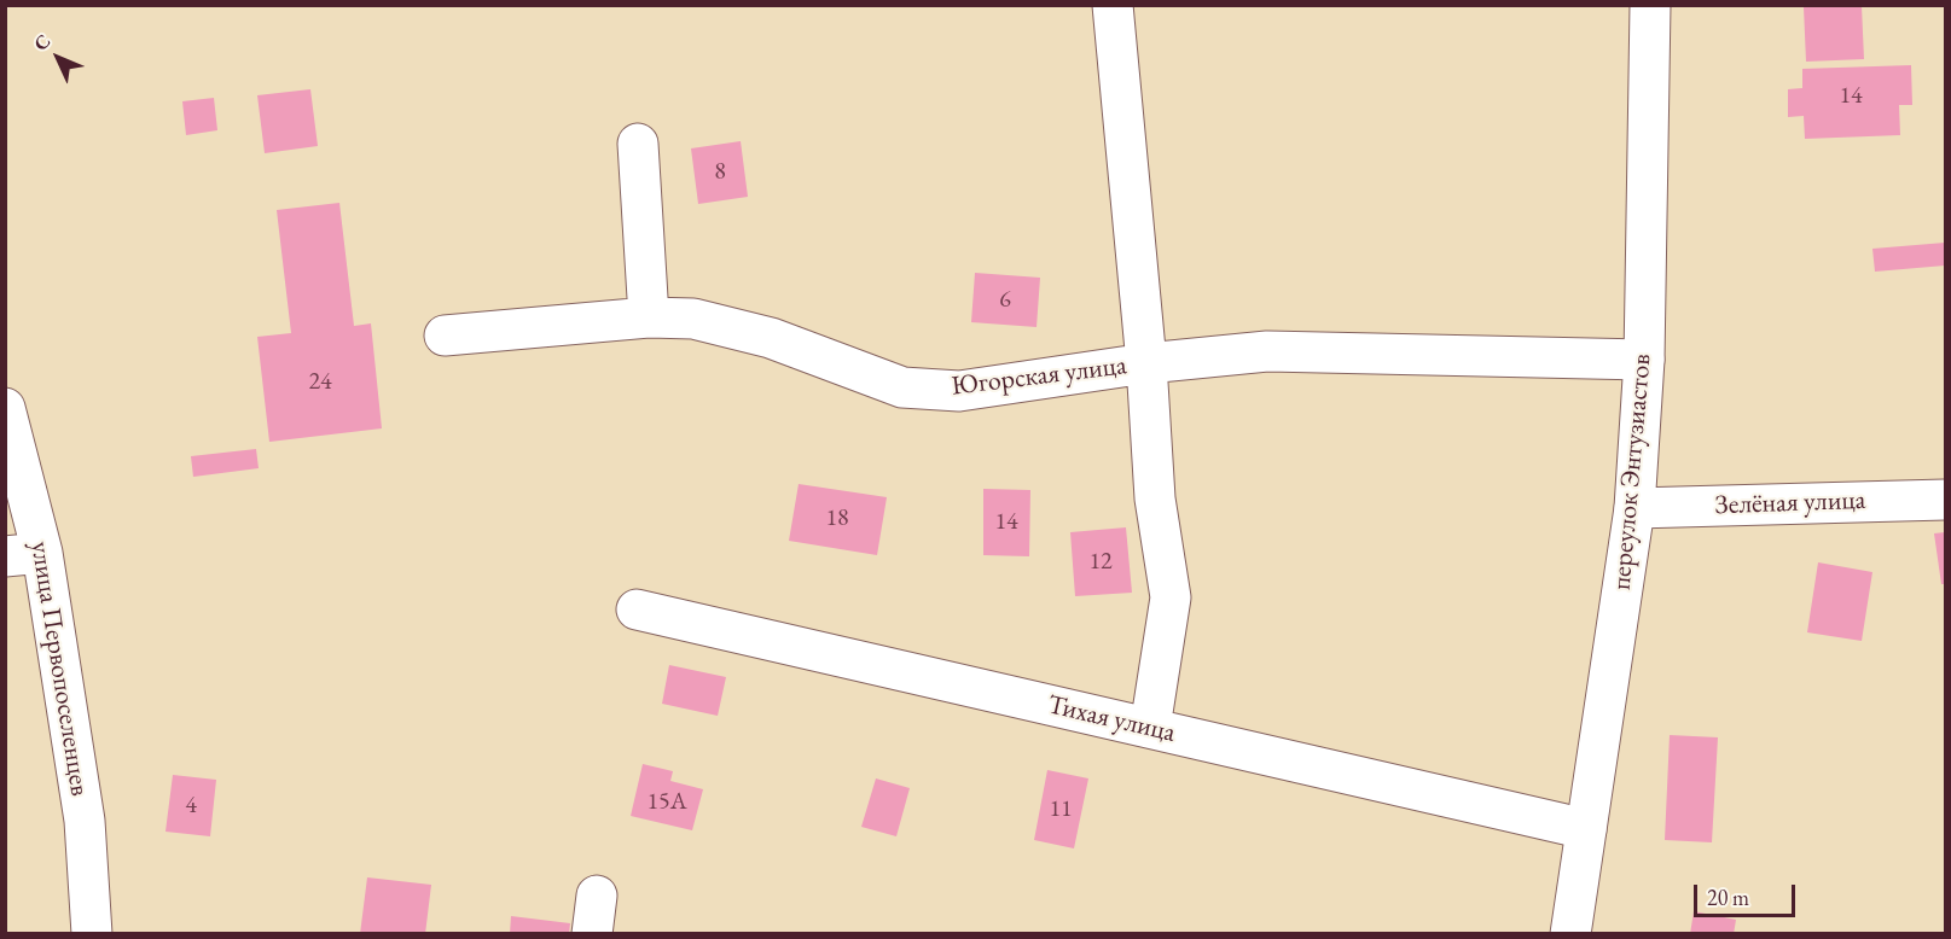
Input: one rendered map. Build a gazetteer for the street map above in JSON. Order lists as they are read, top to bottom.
{
  "streets": {
    "street": [
      "Югорская улица",
      "переулок Энтузиастов",
      "Зелёная улица",
      "улица Первопоселенцев",
      "Тихая улица"
    ]
  },
  "crossings": [
    ["Югорская улица", "переулок Энтузиастов"],
    ["переулок Энтузиастов", "Зелёная улица"],
    ["переулок Энтузиастов", "Тихая улица"]
  ],
  "house_numbers": [
    "14",
    "8",
    "6",
    "24",
    "18",
    "14",
    "12",
    "15А",
    "4",
    "11"
  ],
  "scale_bar": "20 m",
  "north": "top left"
}
